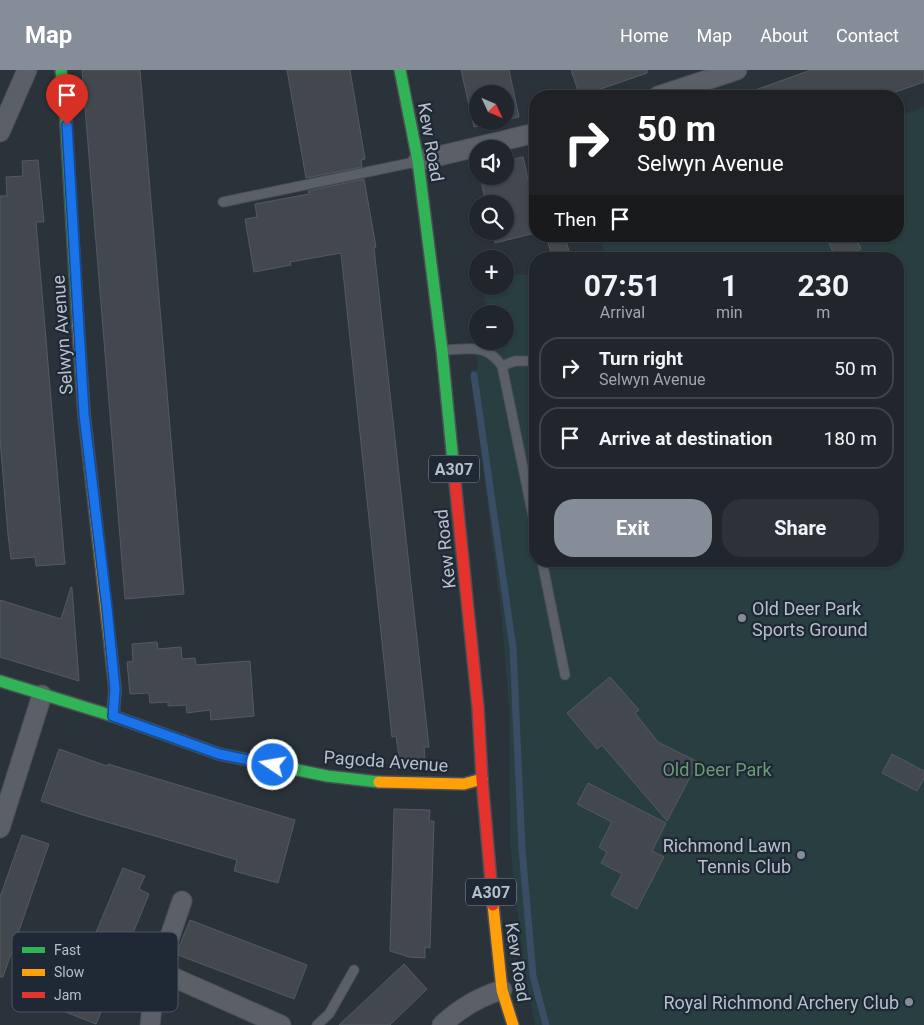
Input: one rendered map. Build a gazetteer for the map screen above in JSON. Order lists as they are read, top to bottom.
{
  "streets": {
    "street": [
      "Kew Road",
      "Selwyn Avenue",
      "A307",
      "Pagoda Avenue"
    ]
  },
  "crossings": [
    ["Kew Road", "Pagoda Avenue"],
    ["Selwyn Avenue", "Pagoda Avenue"]
  ],
  "parks": ["Old Deer Park"],
  "places": ["Old Deer Park Sports Ground", "Richmond Lawn Tennis Club", "Royal Richmond Archery Club"],
  "legend": ["Fast", "Slow", "Jam"],
  "north": "bottom right",
  "page": {
    "header": "Map",
    "nav": [
      "Home",
      "Map",
      "About",
      "Contact"
    ],
    "map_buttons": ["+", "−"],
    "turn": ["50 m", "Selwyn Avenue"],
    "then": "Then",
    "eta": [
      "07:51",
      "Arrival",
      "1",
      "min",
      "230",
      "m"
    ],
    "list": [
      {
        "name": "Turn right",
        "note": "Selwyn Avenue",
        "value": "50 m"
      },
      {
        "name": "Arrive at destination",
        "value": "180 m"
      }
    ],
    "buttons": ["Exit", "Share"]
  }
}
